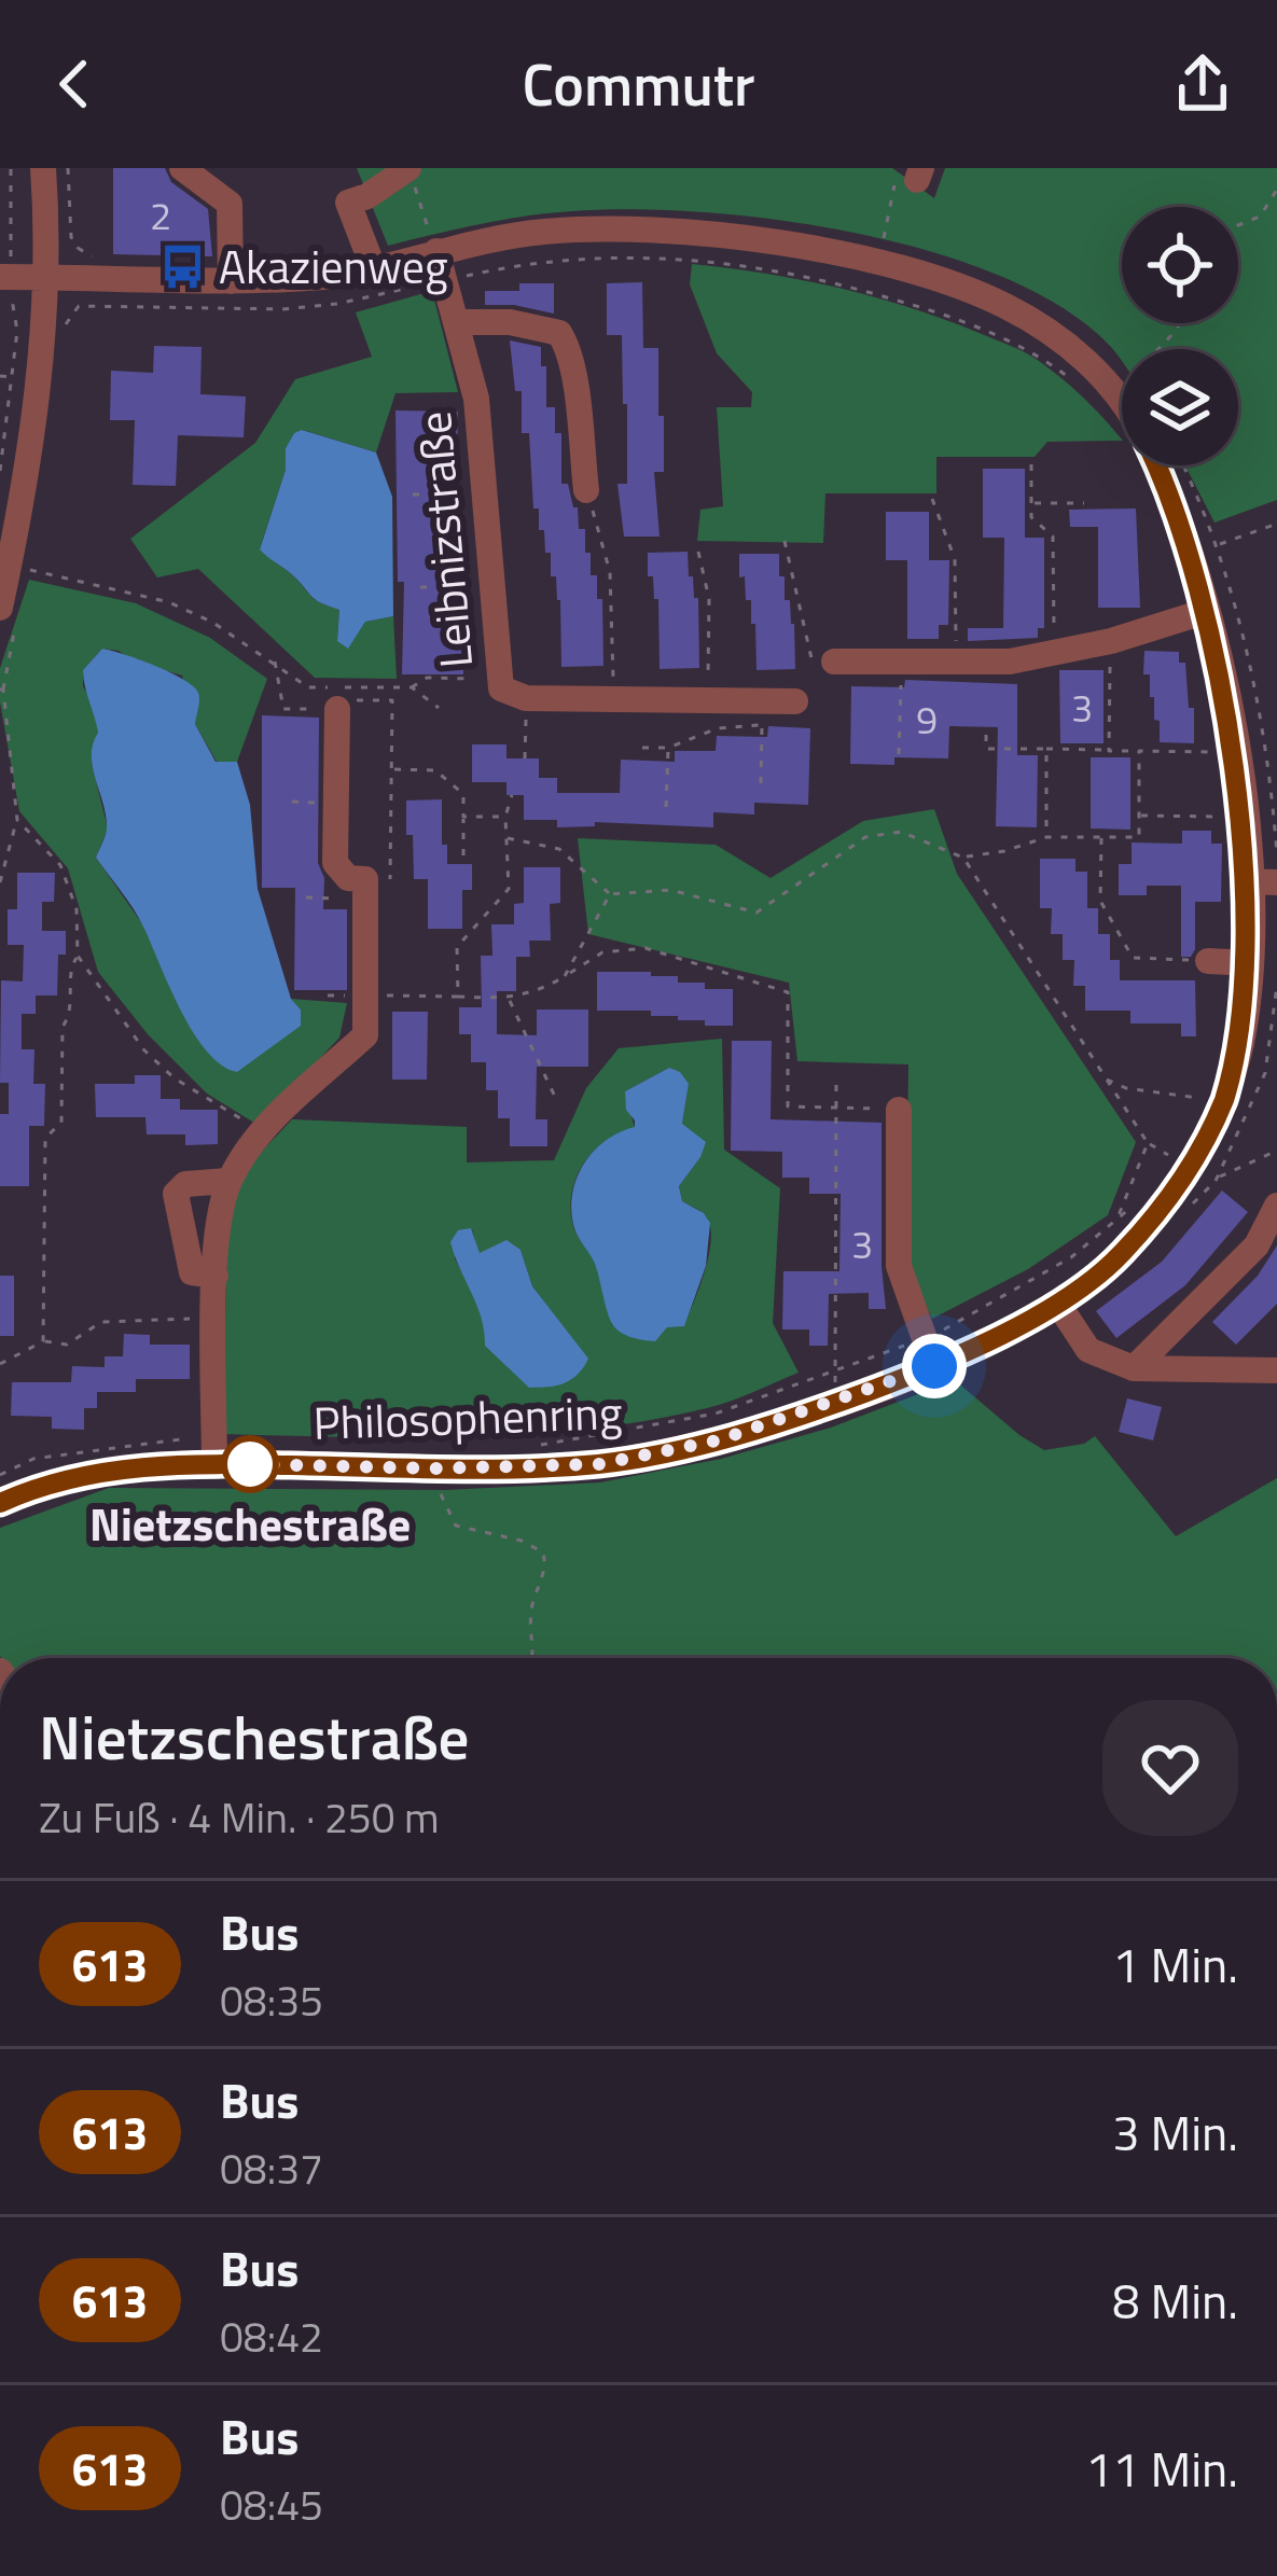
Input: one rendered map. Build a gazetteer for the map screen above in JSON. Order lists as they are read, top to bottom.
{
  "streets": {
    "street": ["Leibnizstraße", "Philosophenring"]
  },
  "crossings": [
    ["Leibnizstraße", "Philosophenring"]
  ],
  "places": {
    "bus stop": ["Akazienweg"],
    "other": ["Nietzschestraße"]
  },
  "lines": ["bus line 613"],
  "house_numbers": [
    "2",
    "3",
    "9",
    "3"
  ],
  "page": {
    "header": "Commutr",
    "heading": ["Nietzschestraße", "Zu Fuß · 4 Min. · 250 m"],
    "list": [
      {
        "mark": "613",
        "name": "Bus",
        "note": "08:35",
        "value": "1 Min."
      },
      {
        "mark": "613",
        "name": "Bus",
        "note": "08:37",
        "value": "3 Min."
      },
      {
        "mark": "613",
        "name": "Bus",
        "note": "08:42",
        "value": "8 Min."
      },
      {
        "mark": "613",
        "name": "Bus",
        "note": "08:45",
        "value": "11 Min."
      }
    ]
  }
}
